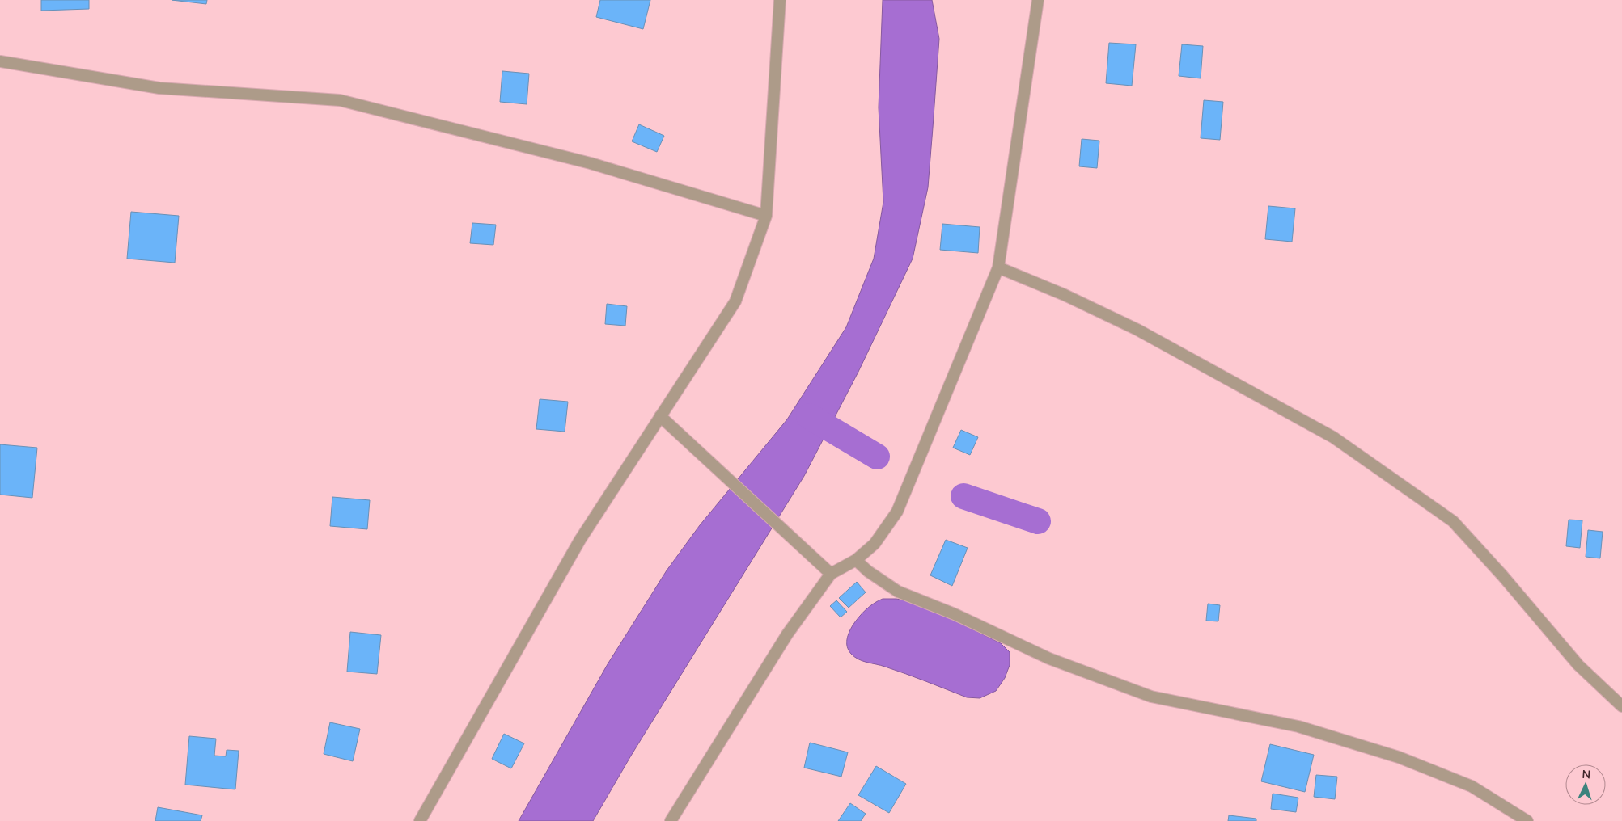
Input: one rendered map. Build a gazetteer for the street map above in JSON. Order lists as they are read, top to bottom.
{
  "north": "top"
}
